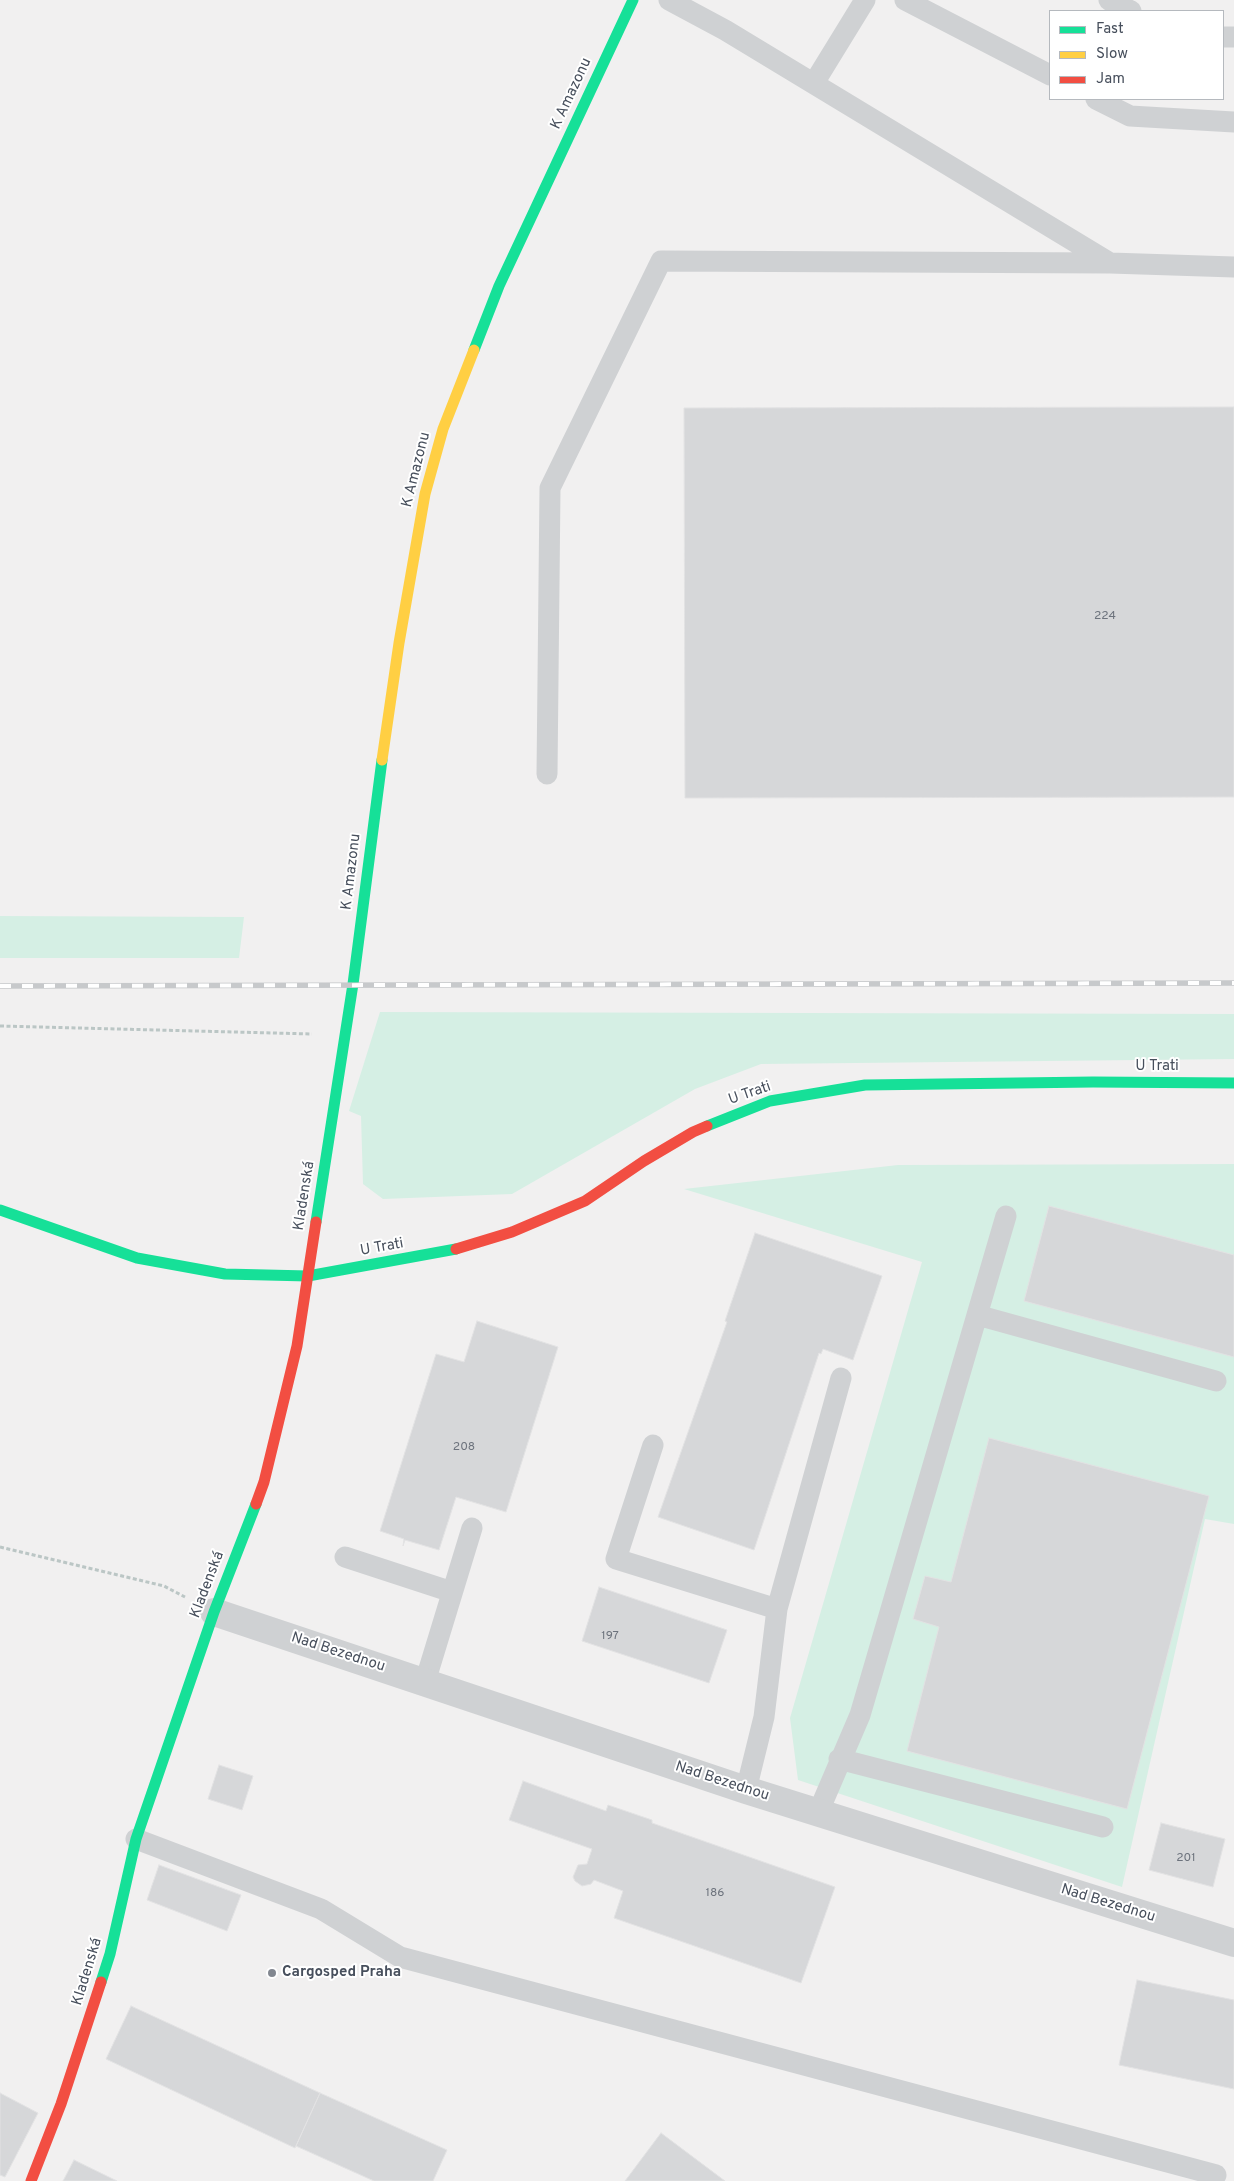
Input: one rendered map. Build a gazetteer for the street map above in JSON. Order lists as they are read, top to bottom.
{
  "streets": {
    "street": [
      "K Amazonu",
      "U Trati",
      "Kladenská",
      "Nad Bezednou"
    ]
  },
  "crossings": [
    ["K Amazonu", "Kladenská"],
    ["U Trati", "Kladenská"],
    ["Kladenská", "Nad Bezednou"]
  ],
  "places": ["Cargosped Praha"],
  "house_numbers": [
    "224",
    "208",
    "197",
    "201",
    "186"
  ],
  "legend": ["Fast", "Slow", "Jam"]
}
